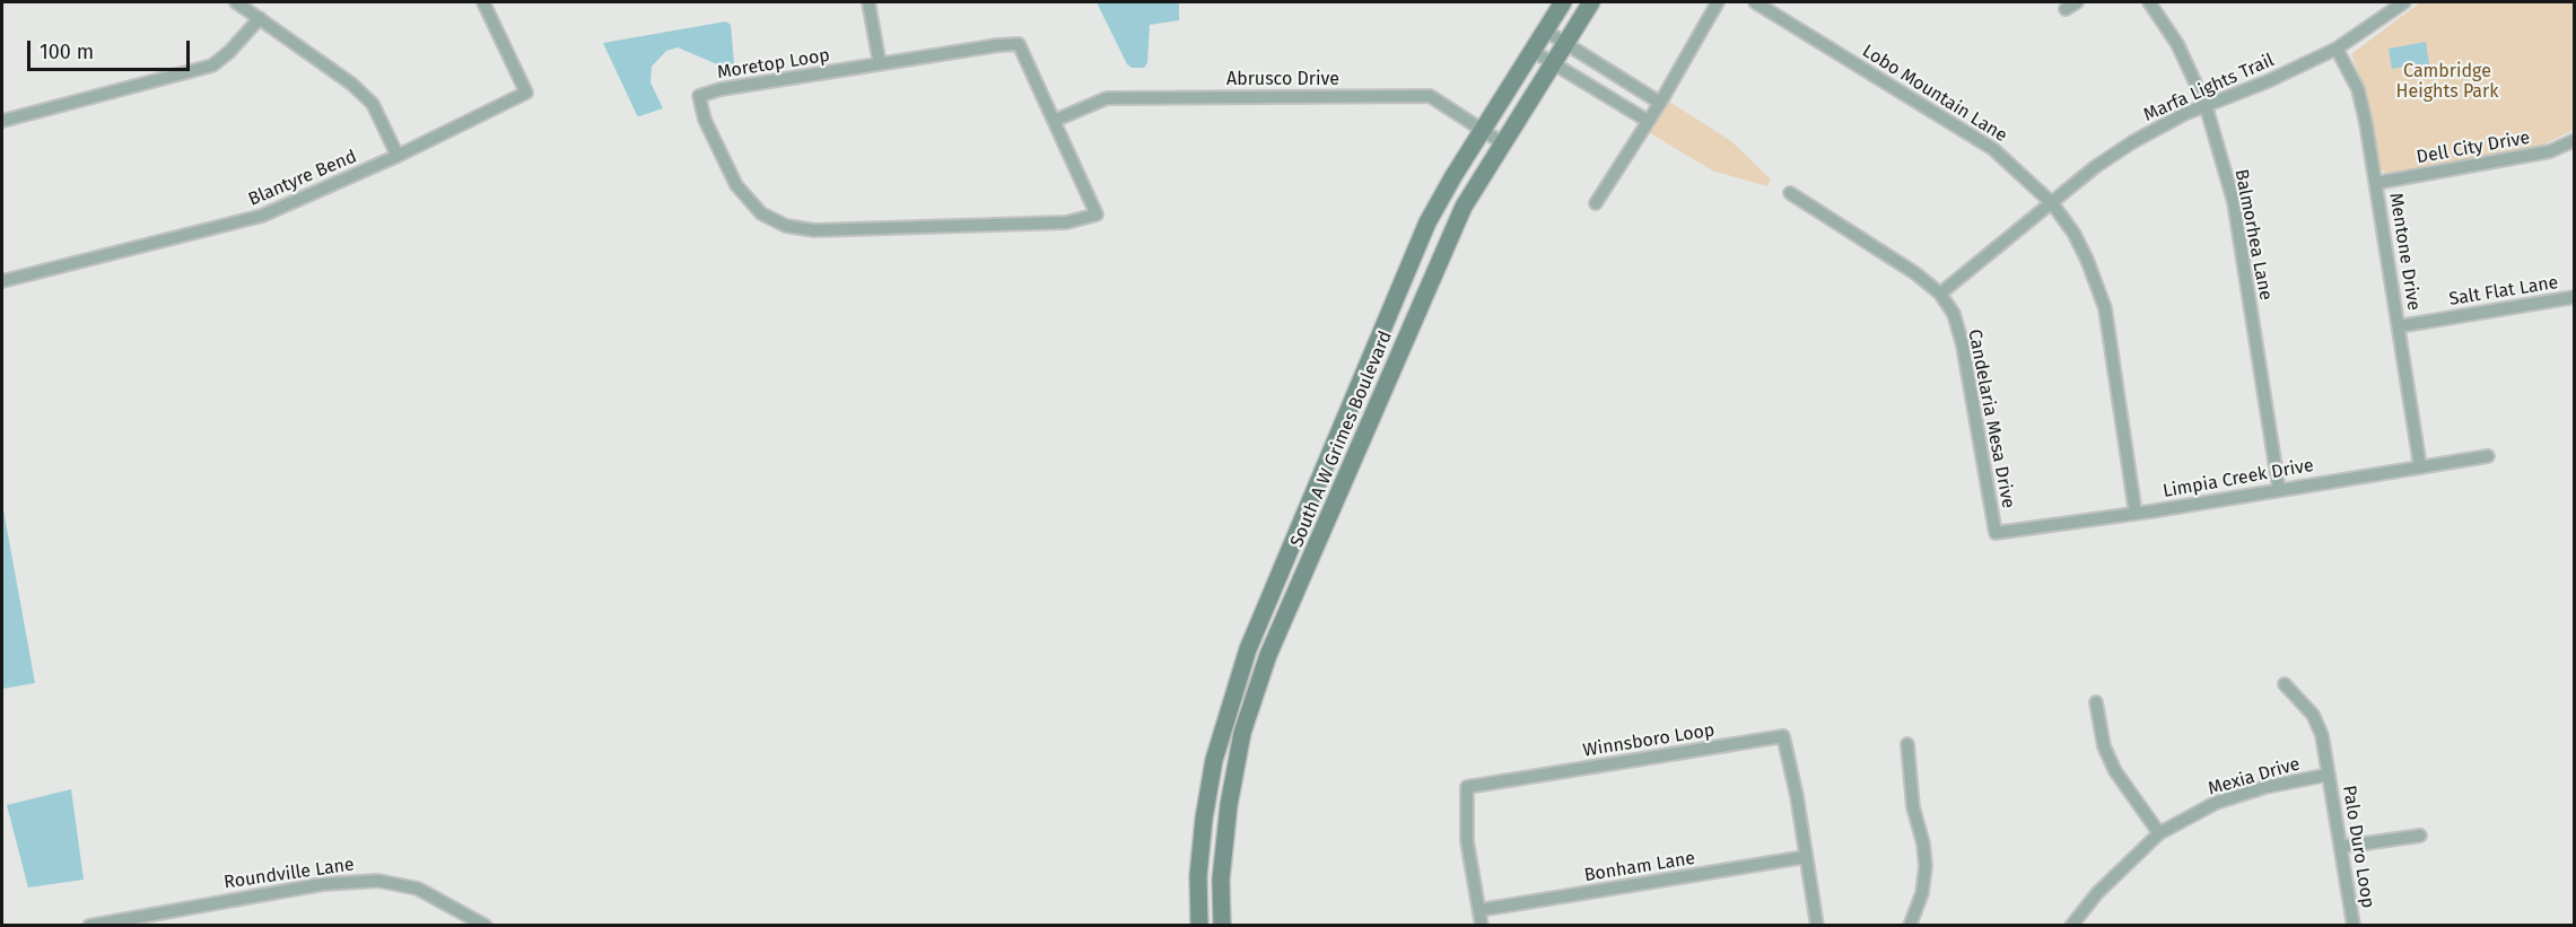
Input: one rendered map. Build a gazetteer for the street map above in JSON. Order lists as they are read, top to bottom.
{
  "streets": {
    "main road": ["South A W Grimes Boulevard"],
    "street": [
      "Moretop Loop",
      "Abrusco Drive",
      "Marfa Lights Trail",
      "Lobo Mountain Lane",
      "Dell City Drive",
      "Blantyre Bend",
      "Balmorhea Lane",
      "Mentone Drive",
      "Salt Flat Lane",
      "Candelaria Mesa Drive",
      "Limpia Creek Drive",
      "Winnsboro Loop",
      "Mexia Drive",
      "Palo Duro Loop",
      "Bonham Lane",
      "Roundville Lane"
    ]
  },
  "crossings": [
    ["Moretop Loop", "Abrusco Drive"],
    ["Abrusco Drive", "South A W Grimes Boulevard"],
    ["Marfa Lights Trail", "Lobo Mountain Lane"],
    ["Marfa Lights Trail", "Balmorhea Lane"],
    ["Marfa Lights Trail", "Mentone Drive"],
    ["Marfa Lights Trail", "Candelaria Mesa Drive"],
    ["Lobo Mountain Lane", "Limpia Creek Drive"],
    ["Dell City Drive", "Mentone Drive"],
    ["Balmorhea Lane", "Limpia Creek Drive"],
    ["Mentone Drive", "Salt Flat Lane"],
    ["Mentone Drive", "Limpia Creek Drive"],
    ["Candelaria Mesa Drive", "Limpia Creek Drive"],
    ["Winnsboro Loop", "Bonham Lane"],
    ["Mexia Drive", "Palo Duro Loop"]
  ],
  "parks": ["Cambridge Heights Park"],
  "scale_bar": "100 m"
}
